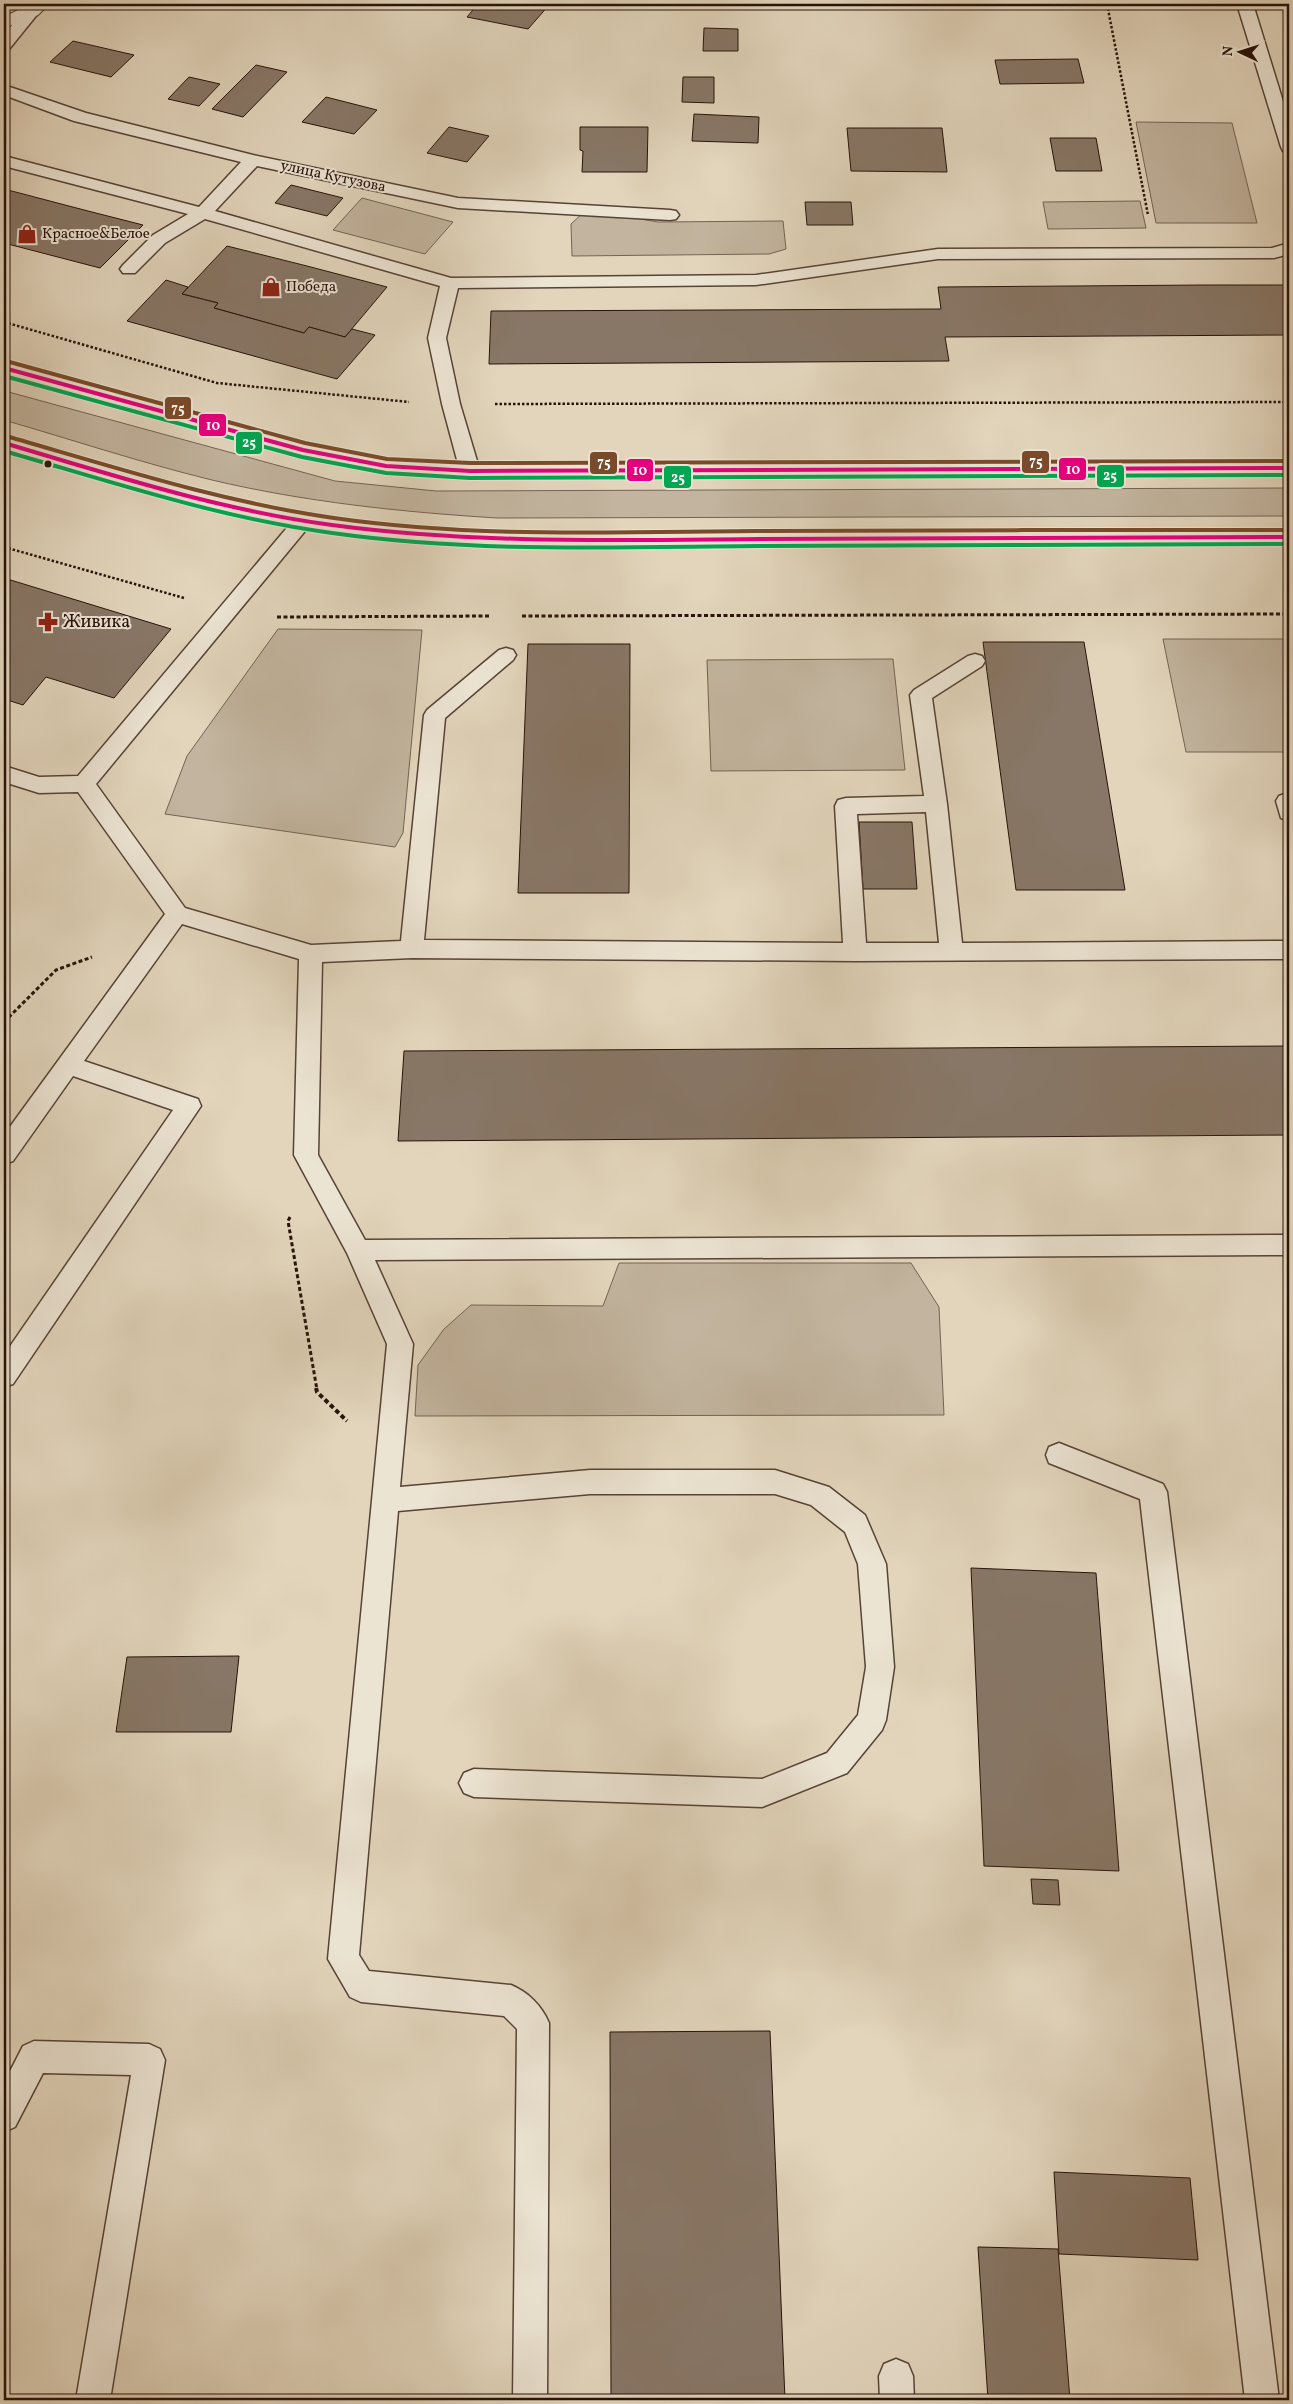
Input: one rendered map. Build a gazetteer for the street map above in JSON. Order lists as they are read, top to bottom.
{
  "streets": {
    "lane": ["улица Кутузова"]
  },
  "places": {
    "shop": ["Красное&Белое", "Победа"],
    "pharmacy": ["Живика"]
  },
  "lines": ["transit line 75", "transit line 10", "transit line 25"],
  "north": "left"
}
